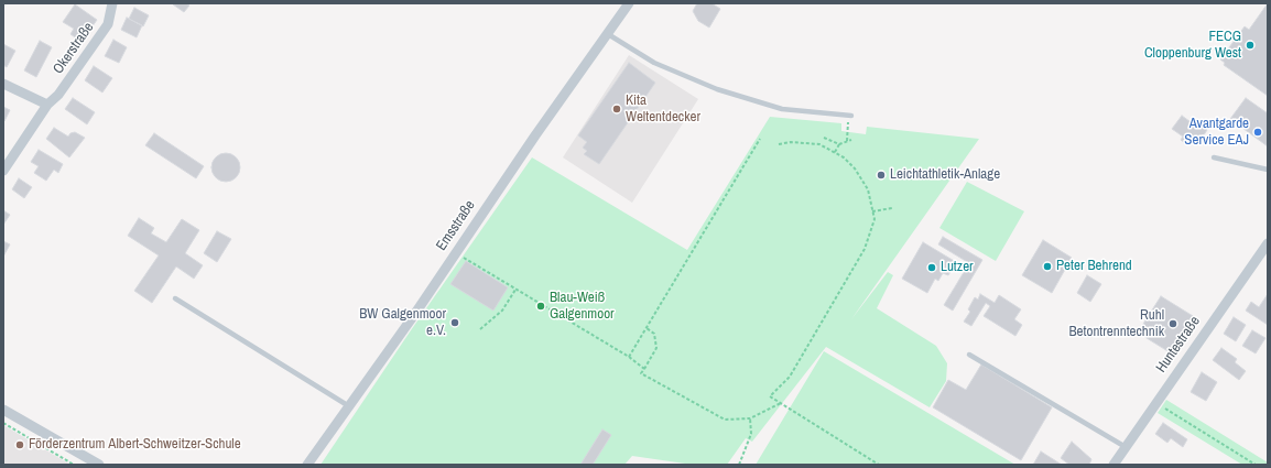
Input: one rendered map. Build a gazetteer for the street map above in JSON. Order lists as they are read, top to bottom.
{
  "streets": {
    "street": ["Okerstraße", "Emsstraße", "Huntestraße"]
  },
  "places": [
    "FECG Cloppenburg West",
    "Kita Weltentdecker",
    "Avantgarde Service EAJ",
    "Leichtathletik-Anlage",
    "Peter Behrend",
    "Lutzer",
    "Blau-Weiß Galgenmoor",
    "BW Galgenmoor e.V.",
    "Ruhl Betontrenntechnik",
    "Förderzentrum Albert-Schweitzer-Schule"
  ]
}
